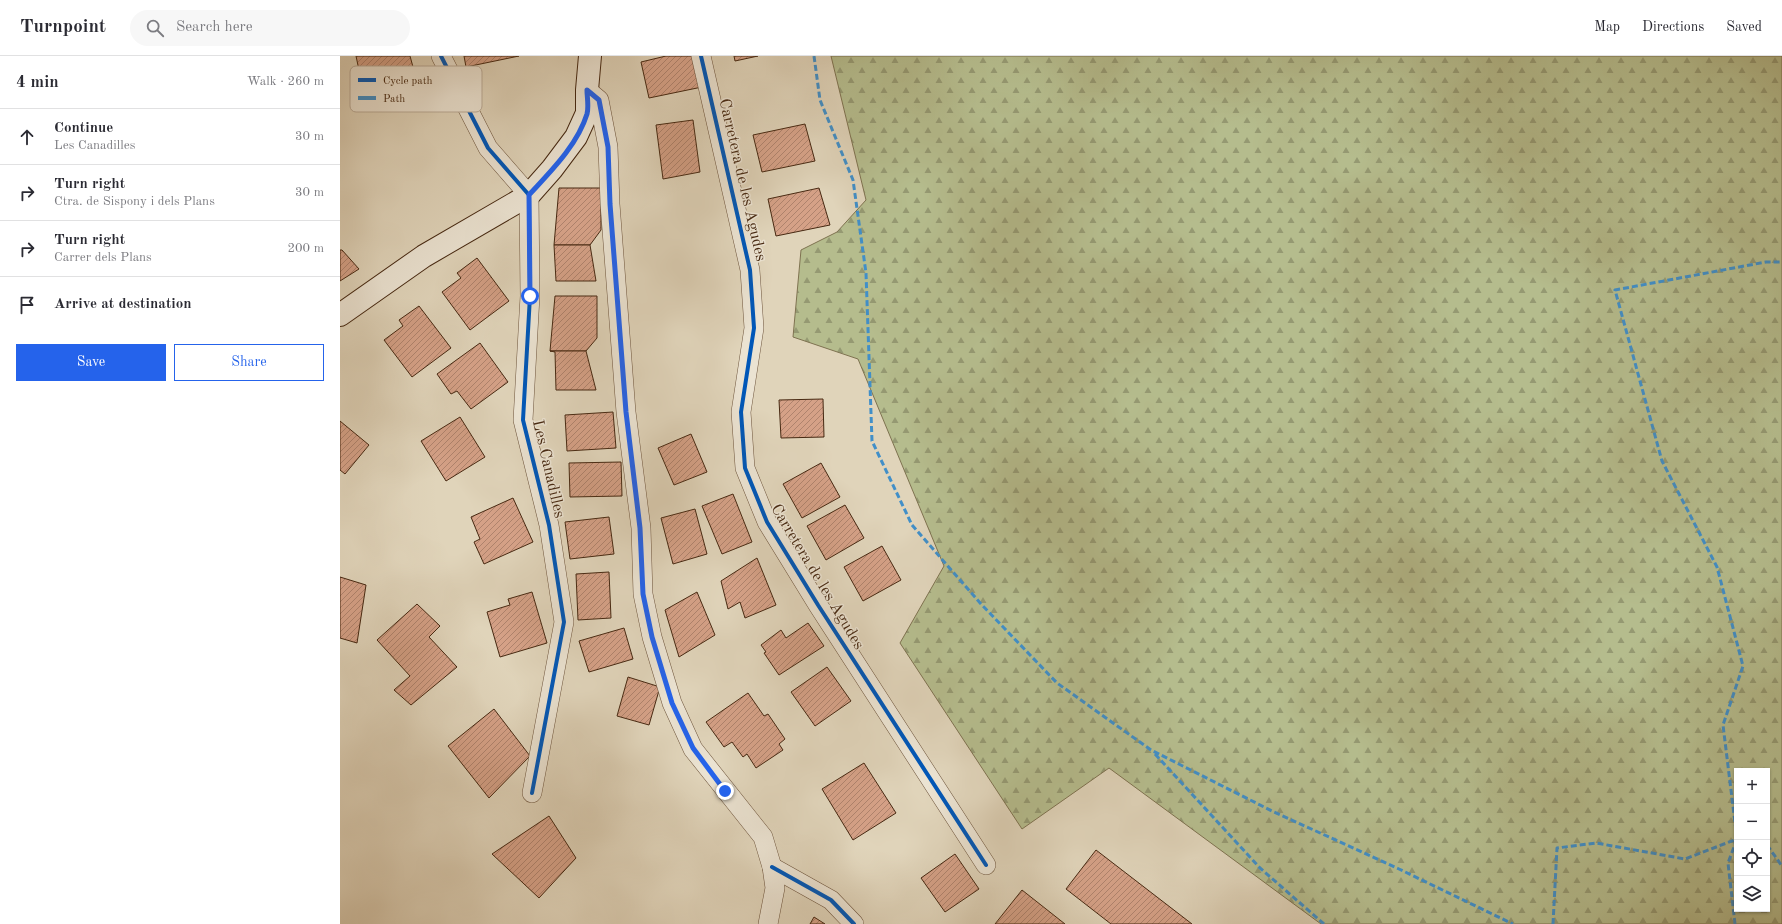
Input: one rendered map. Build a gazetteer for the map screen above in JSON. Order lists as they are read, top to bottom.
{
  "streets": {
    "street": ["Carretera de les Agudes", "Les Canadilles"]
  },
  "legend": ["Cycle path", "Path"],
  "page": {
    "header": "Turnpoint",
    "search": "Search here",
    "nav": ["Map", "Directions", "Saved"],
    "heading": ["4 min", "Walk · 260 m"],
    "list": [
      ["Continue", "Les Canadilles", "30 m"],
      ["Turn right", "Ctra. de Sispony i dels Plans", "30 m"],
      ["Turn right", "Carrer dels Plans", "200 m"],
      "Arrive at destination"
    ],
    "buttons": ["Save", "Share"],
    "map_buttons": ["+", "−"]
  }
}
